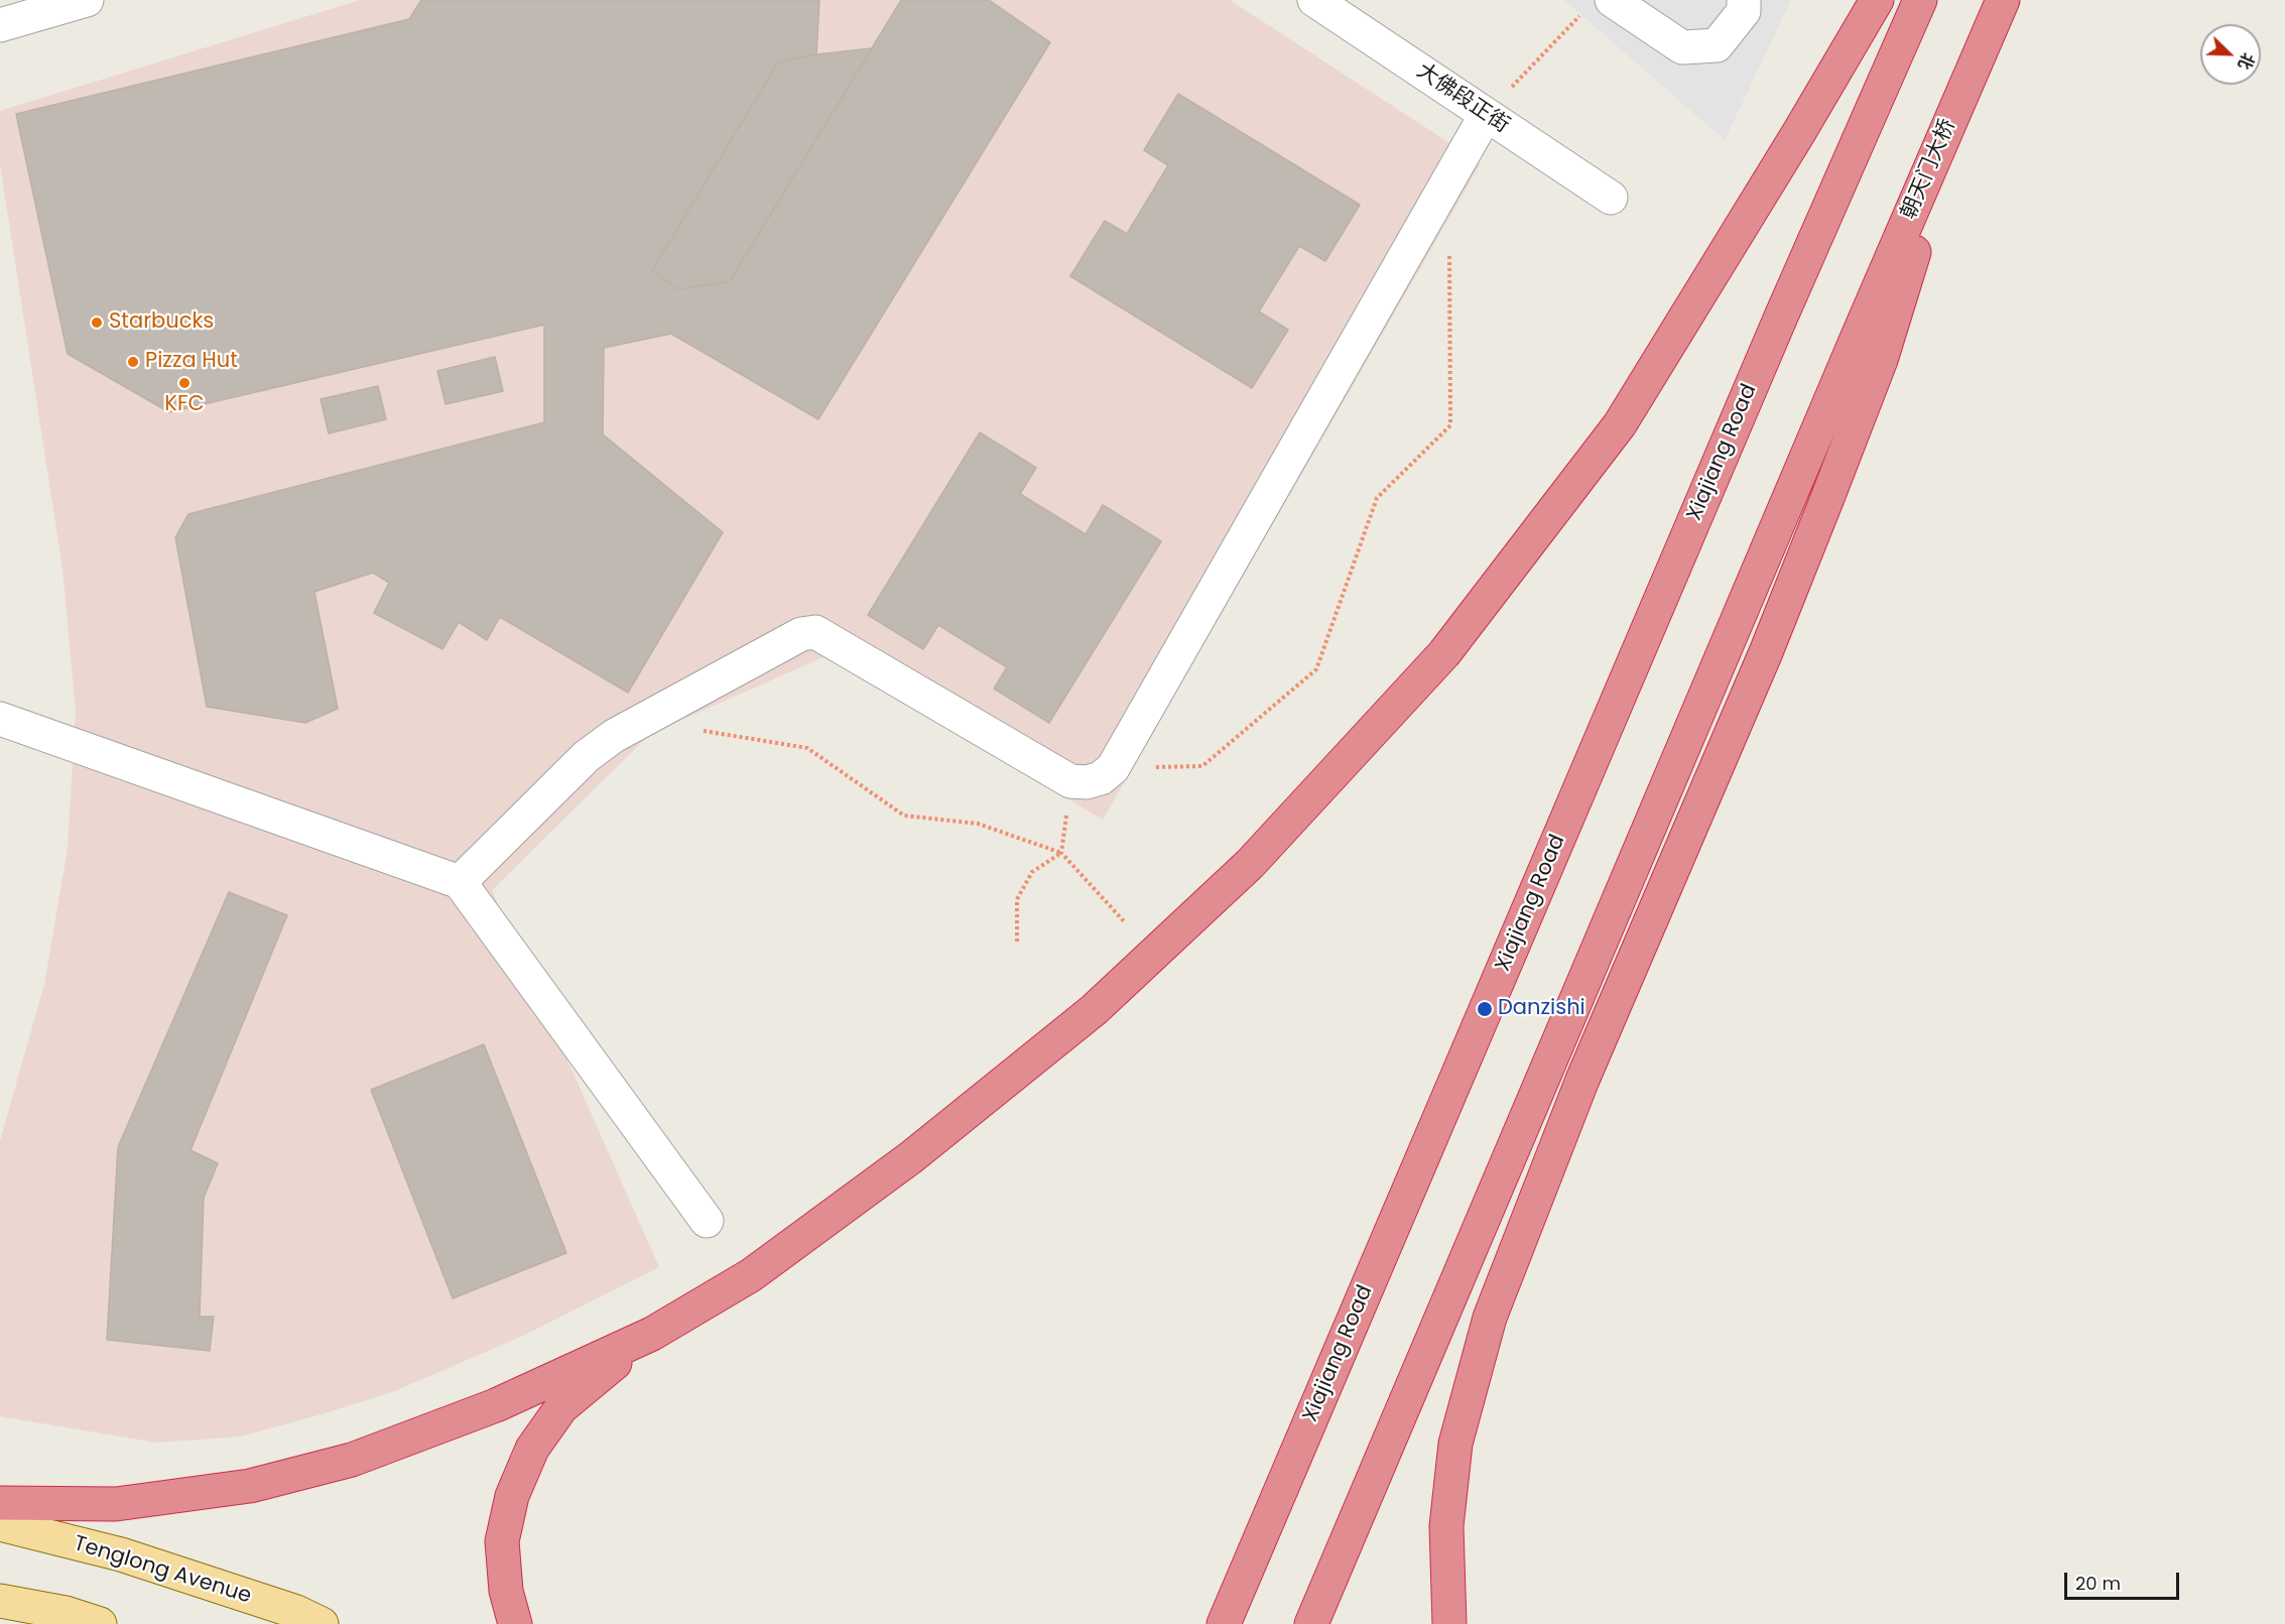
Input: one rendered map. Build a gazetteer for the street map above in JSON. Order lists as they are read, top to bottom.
{
  "streets": {
    "highway": ["朝天门大桥", "Xiajiang Road"],
    "main road": ["Tenglong Avenue"],
    "street": ["大佛段正街"]
  },
  "places": [
    "Starbucks",
    "Pizza Hut",
    "KFC",
    "Danzishi"
  ],
  "scale_bar": "20 m",
  "north": "bottom right"
}
